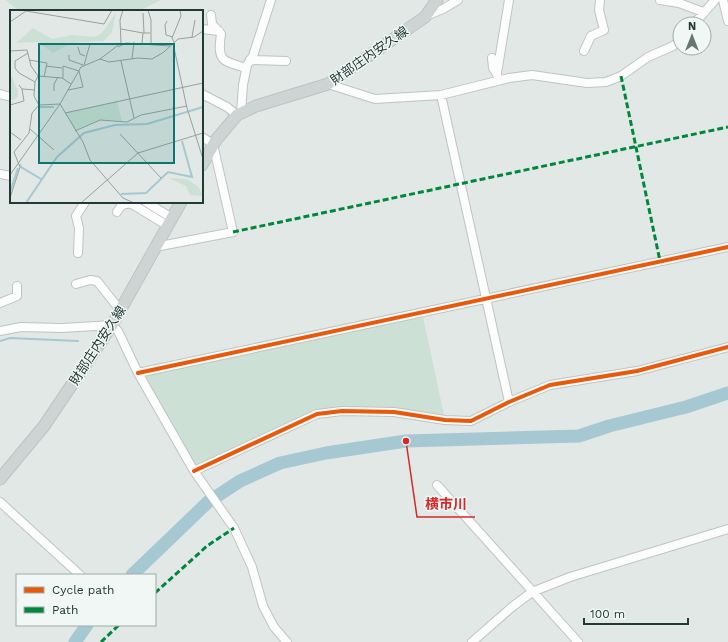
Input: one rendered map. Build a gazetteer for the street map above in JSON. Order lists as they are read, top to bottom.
{
  "streets": {
    "main road": ["財部庄内安久線"]
  },
  "places": ["横市川"],
  "legend": ["Cycle path", "Path"],
  "scale_bar": "100 m",
  "north": "top"
}
